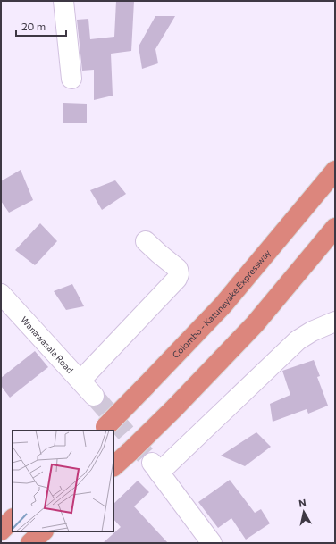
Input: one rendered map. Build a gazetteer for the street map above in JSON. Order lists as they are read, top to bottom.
{
  "streets": {
    "highway": ["Colombo - Katunayake Expressway"],
    "street": ["Wanawasala Road"]
  },
  "scale_bar": "20 m",
  "north": "top"
}
